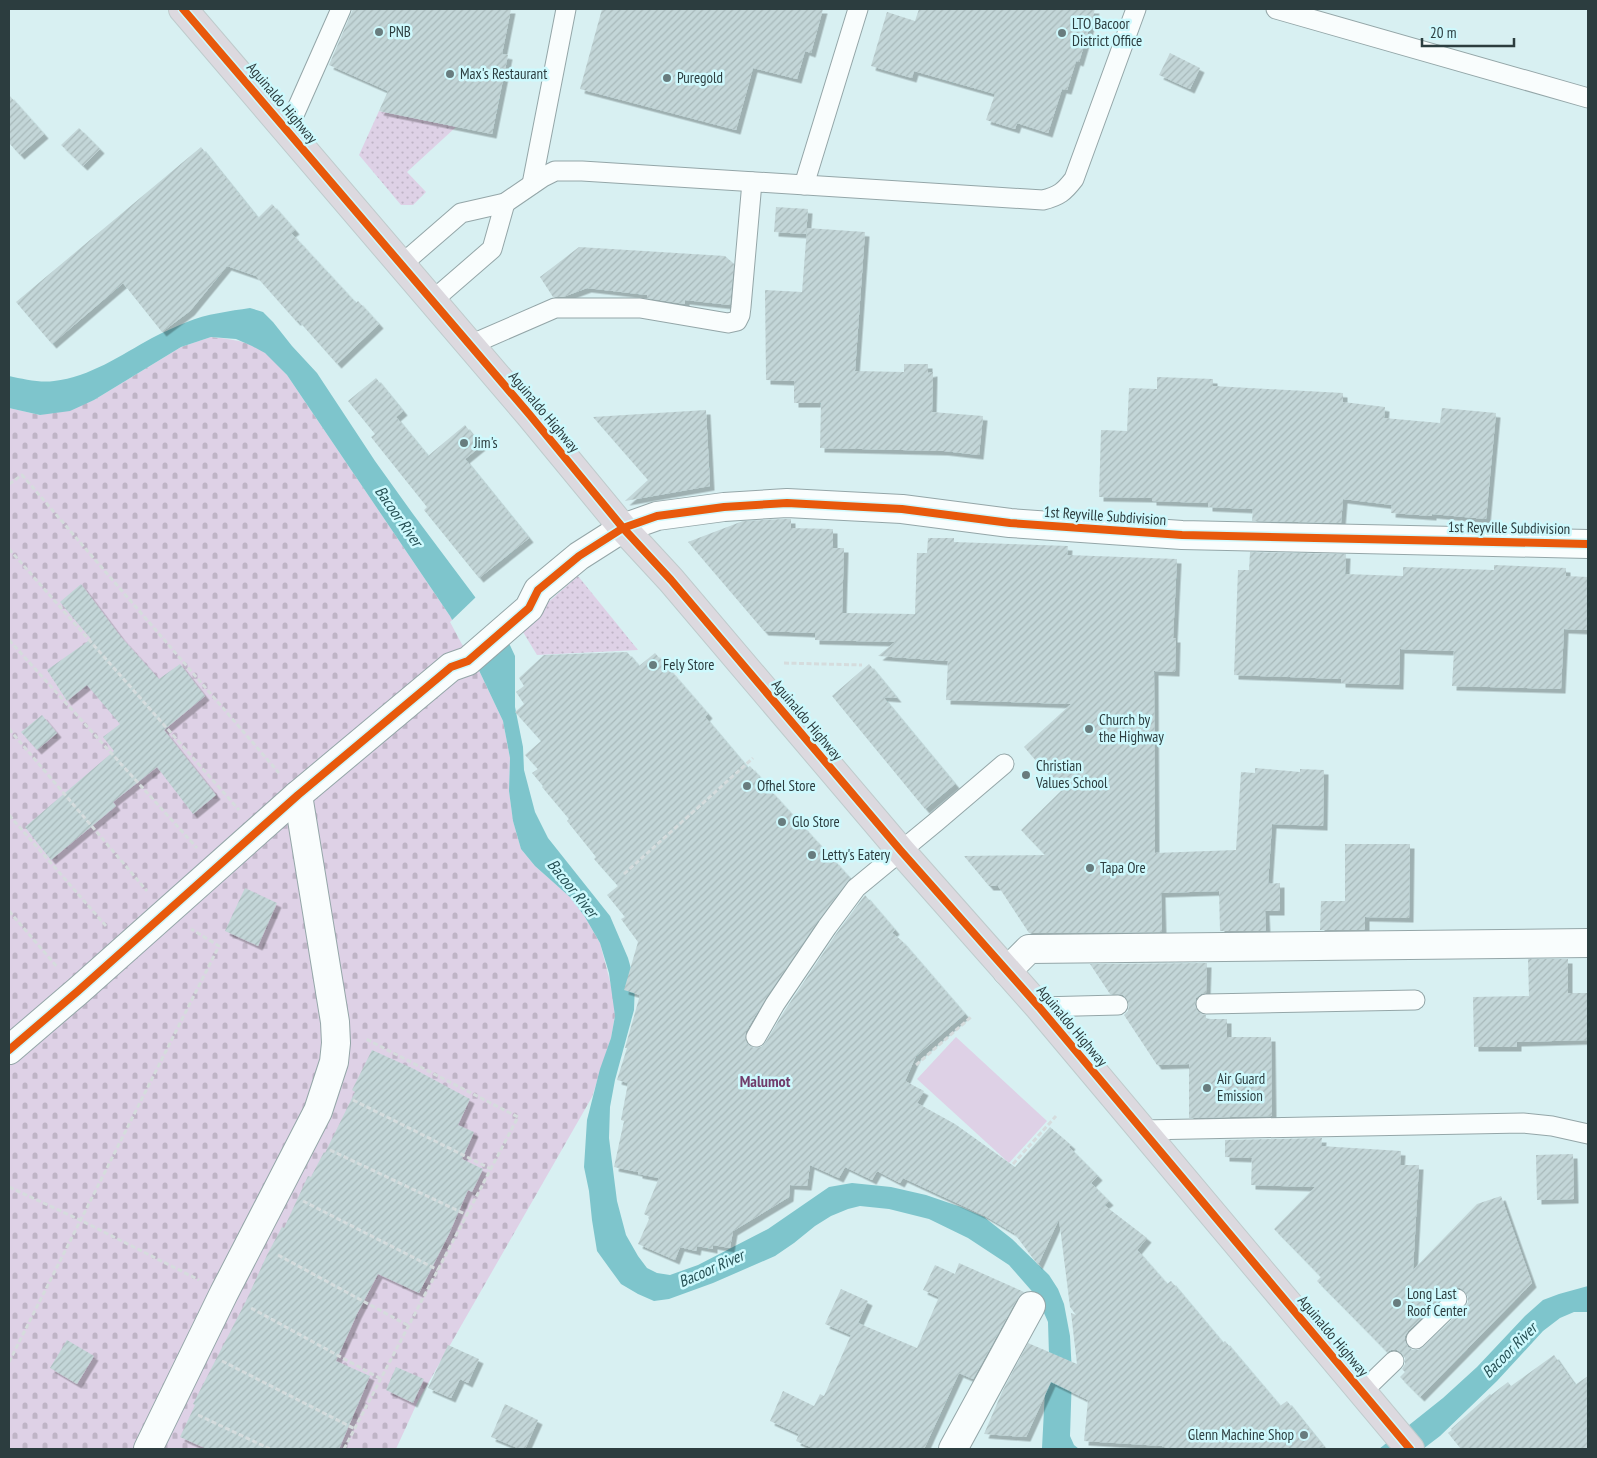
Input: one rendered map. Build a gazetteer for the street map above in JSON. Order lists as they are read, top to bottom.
{
  "streets": {
    "highway": ["Aguinaldo Highway"],
    "street": ["1st Reyville Subdivision"]
  },
  "crossings": [
    ["Aguinaldo Highway", "1st Reyville Subdivision"]
  ],
  "districts": ["Malumot"],
  "water": ["Bacoor River"],
  "places": [
    "PNB",
    "LTO Bacoor District Office",
    "Max's Restaurant",
    "Puregold",
    "Jim's",
    "Fely Store",
    "Church by the Highway",
    "Christian Values School",
    "Ofhel Store",
    "Glo Store",
    "Letty's Eatery",
    "Tapa Ore",
    "Air Guard Emission",
    "Long Last Roof Center",
    "Glenn Machine Shop"
  ],
  "scale_bar": "20 m"
}
